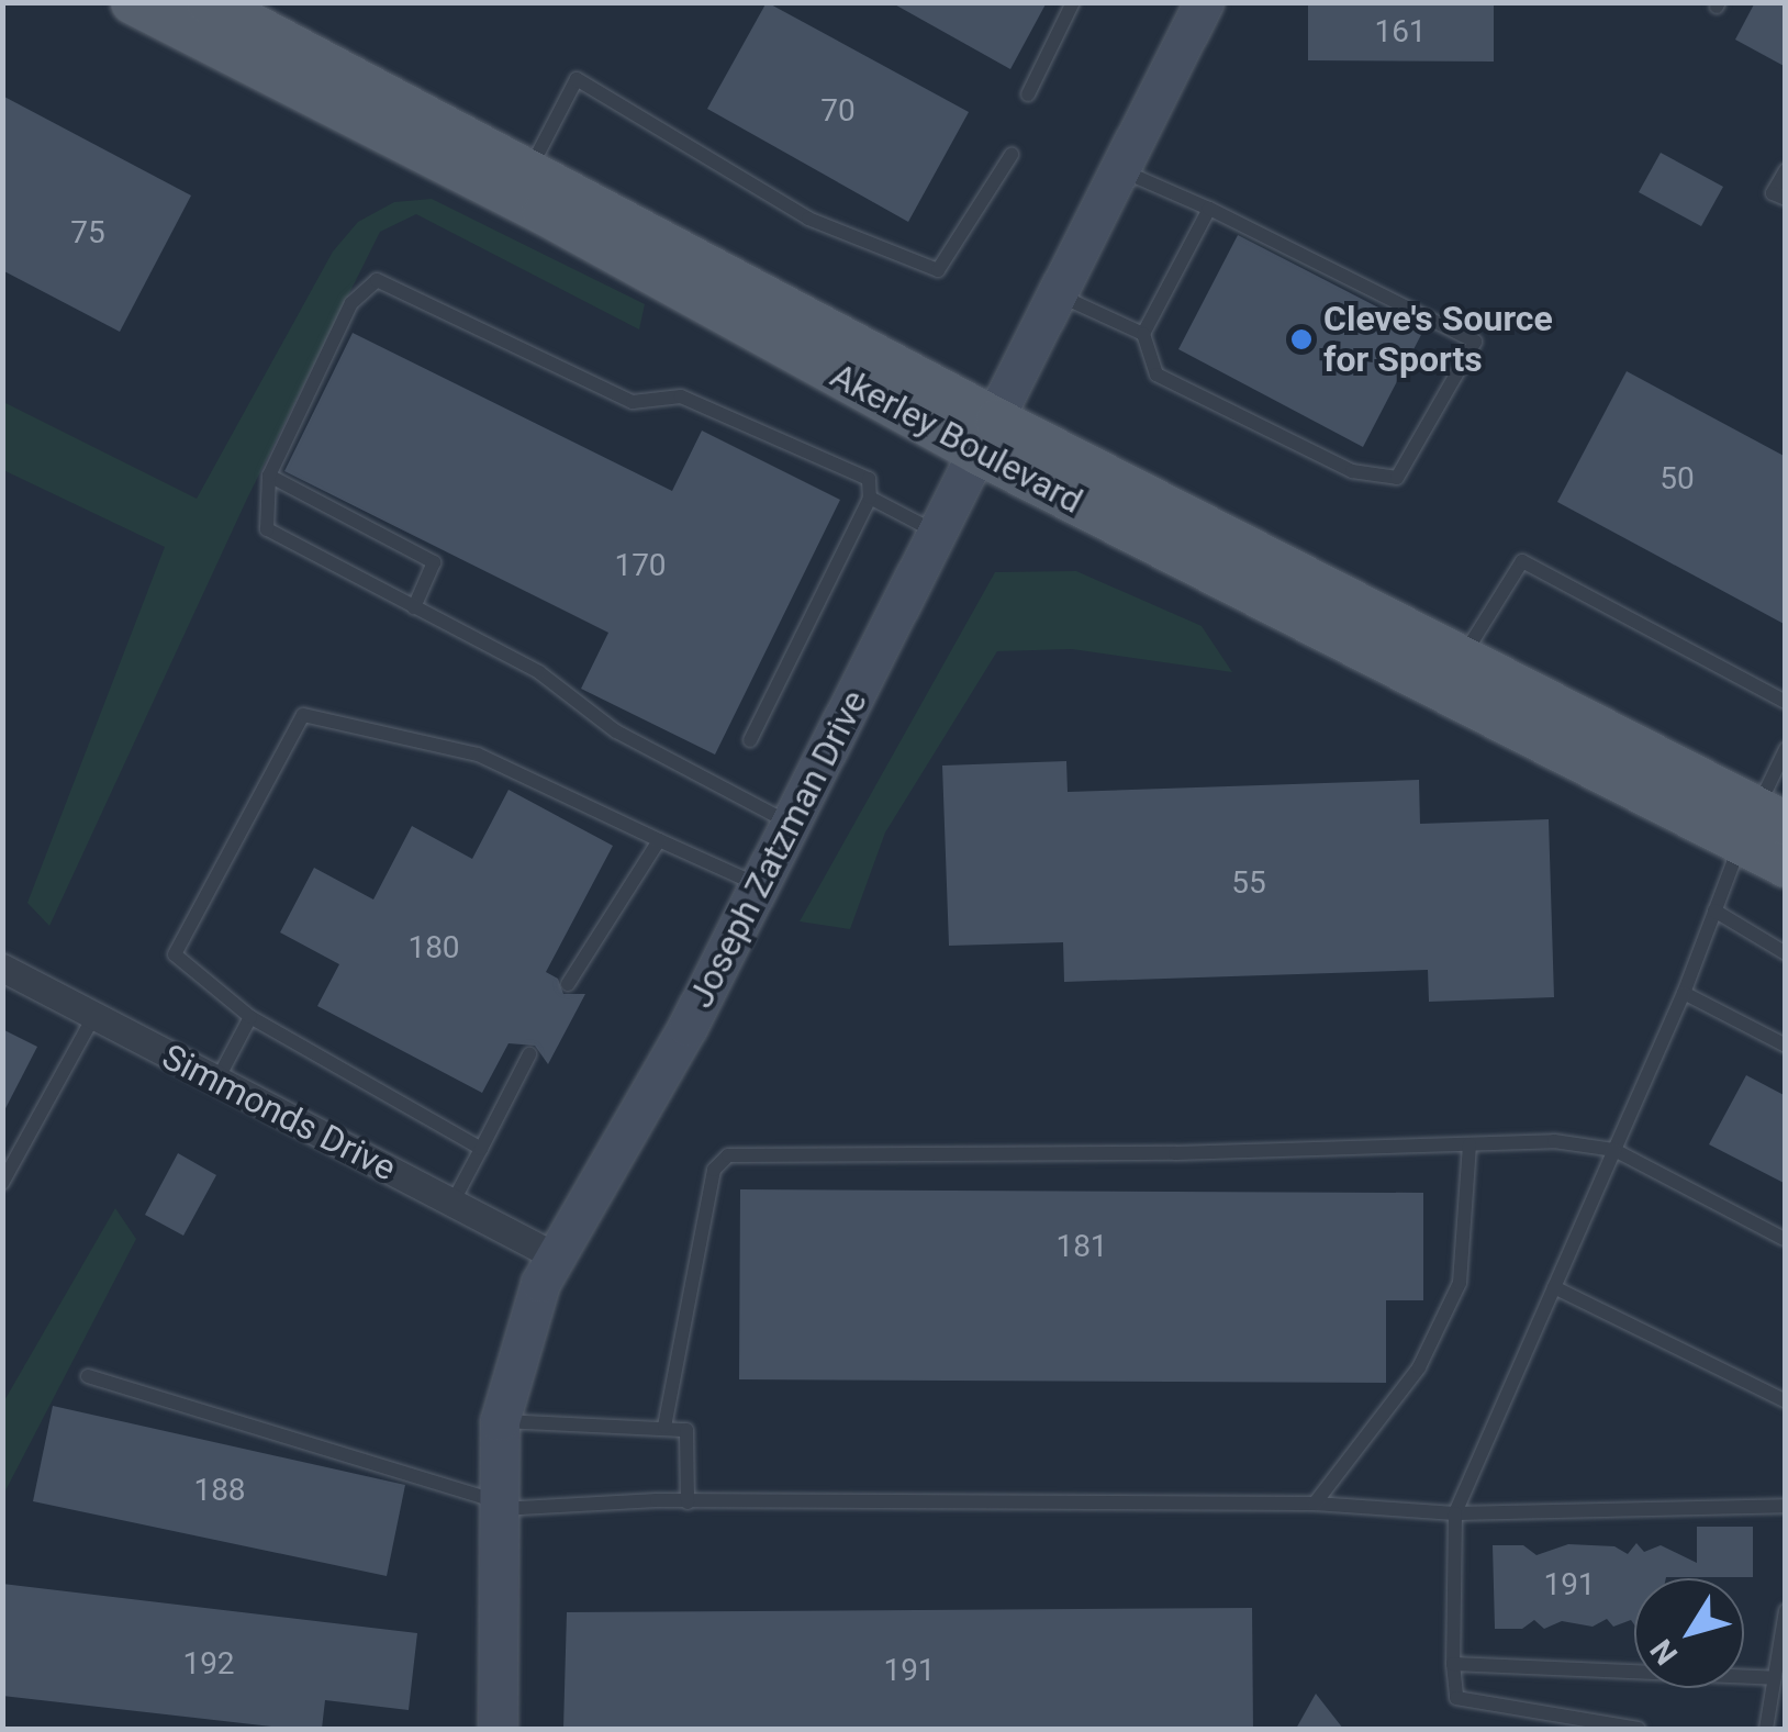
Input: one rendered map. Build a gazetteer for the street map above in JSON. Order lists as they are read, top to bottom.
{
  "streets": {
    "main road": ["Akerley Boulevard"],
    "street": ["Joseph Zatzman Drive", "Simmonds Drive"]
  },
  "crossings": [
    ["Akerley Boulevard", "Joseph Zatzman Drive"],
    ["Joseph Zatzman Drive", "Simmonds Drive"]
  ],
  "places": ["Cleve's Source for Sports"],
  "house_numbers": [
    "161",
    "70",
    "75",
    "50",
    "170",
    "55",
    "180",
    "181",
    "188",
    "191",
    "192",
    "191"
  ],
  "north": "bottom left"
}
